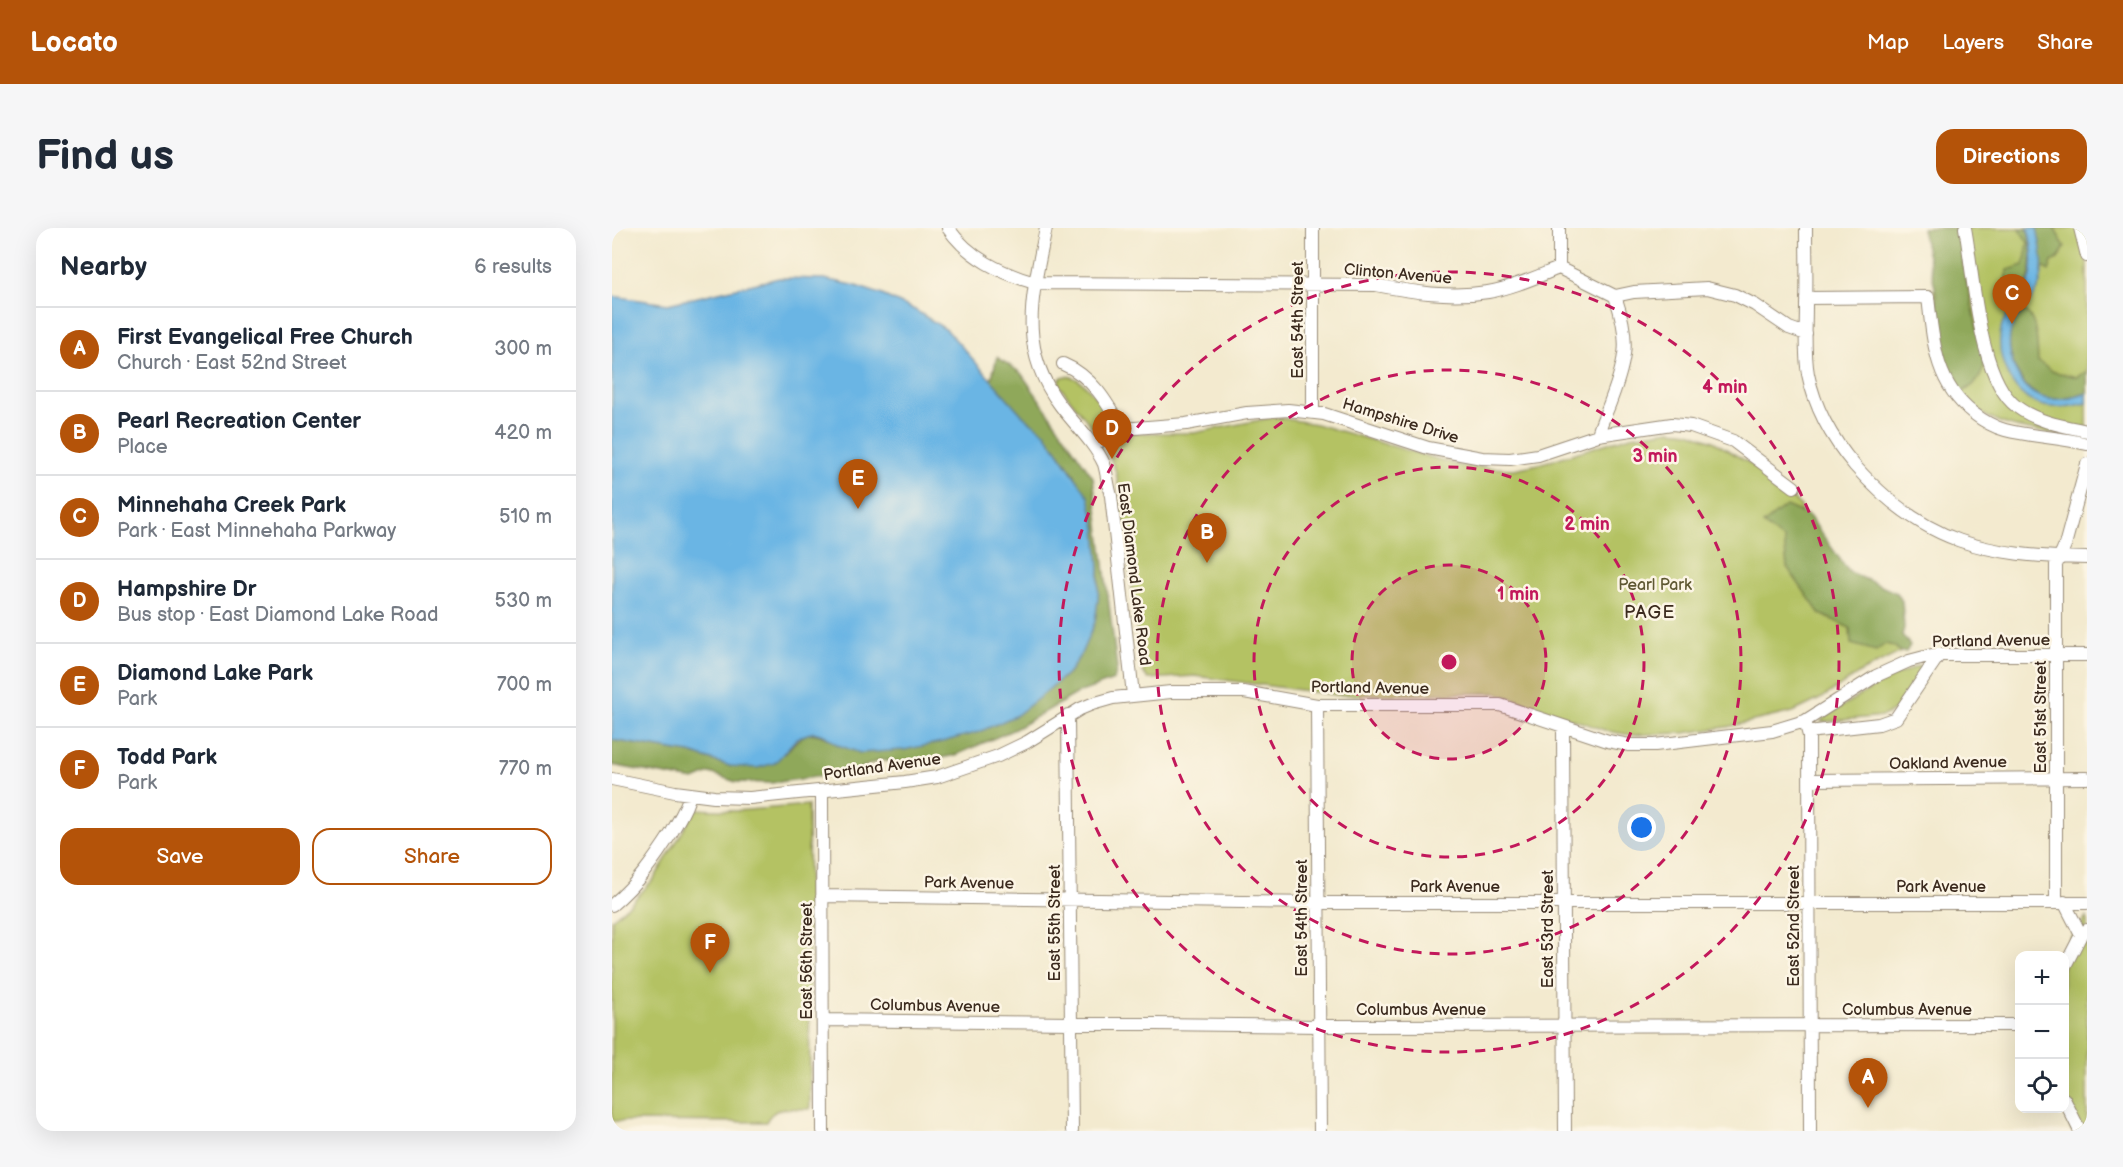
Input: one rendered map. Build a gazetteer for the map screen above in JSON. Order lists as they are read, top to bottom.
{
  "streets": {
    "street": [
      "Clinton Avenue",
      "East 54th Street",
      "Hampshire Drive",
      "East Diamond Lake Road",
      "Portland Avenue",
      "East 51st Street",
      "Oakland Avenue",
      "Park Avenue",
      "East 55th Street",
      "East 52nd Street",
      "East 53rd Street",
      "East 56th Street",
      "Columbus Avenue"
    ]
  },
  "crossings": [
    ["Clinton Avenue", "East 54th Street"],
    ["Clinton Avenue", "East Diamond Lake Road"],
    ["East 54th Street", "Hampshire Drive"],
    ["East 54th Street", "Portland Avenue"],
    ["East 54th Street", "Park Avenue"],
    ["East 54th Street", "Columbus Avenue"],
    ["Hampshire Drive", "East Diamond Lake Road"],
    ["East Diamond Lake Road", "Portland Avenue"],
    ["Portland Avenue", "East 51st Street"],
    ["Portland Avenue", "East 55th Street"],
    ["Portland Avenue", "East 52nd Street"],
    ["Portland Avenue", "East 53rd Street"],
    ["Portland Avenue", "East 56th Street"],
    ["East 51st Street", "Oakland Avenue"],
    ["East 51st Street", "Park Avenue"],
    ["Oakland Avenue", "East 52nd Street"],
    ["Park Avenue", "East 55th Street"],
    ["Park Avenue", "East 52nd Street"],
    ["Park Avenue", "East 53rd Street"],
    ["Park Avenue", "East 56th Street"],
    ["East 55th Street", "Columbus Avenue"],
    ["East 52nd Street", "Columbus Avenue"],
    ["East 53rd Street", "Columbus Avenue"],
    ["East 56th Street", "Columbus Avenue"]
  ],
  "districts": ["PAGE"],
  "parks": ["Pearl Park"],
  "page": {
    "header": "Locato",
    "nav": ["Map", "Layers", "Share"],
    "buttons": [
      "Directions",
      ["Save", "Share"]
    ],
    "title": "Find us",
    "heading": ["Nearby", "6 results"],
    "pins": [
      "C",
      "D",
      "E",
      "B",
      "F",
      "A"
    ],
    "list": [
      {
        "mark": "A",
        "name": "First Evangelical Free Church",
        "note": "Church · East 52nd Street",
        "value": "300 m"
      },
      {
        "mark": "B",
        "name": "Pearl Recreation Center",
        "note": "Place",
        "value": "420 m"
      },
      {
        "mark": "C",
        "name": "Minnehaha Creek Park",
        "note": "Park · East Minnehaha Parkway",
        "value": "510 m"
      },
      {
        "mark": "D",
        "name": "Hampshire Dr",
        "note": "Bus stop · East Diamond Lake Road",
        "value": "530 m"
      },
      {
        "mark": "E",
        "name": "Diamond Lake Park",
        "note": "Park",
        "value": "700 m"
      },
      {
        "mark": "F",
        "name": "Todd Park",
        "note": "Park",
        "value": "770 m"
      }
    ],
    "map_buttons": ["+", "−"]
  },
  "rings": [
    "4 min",
    "3 min",
    "2 min",
    "1 min"
  ]
}
